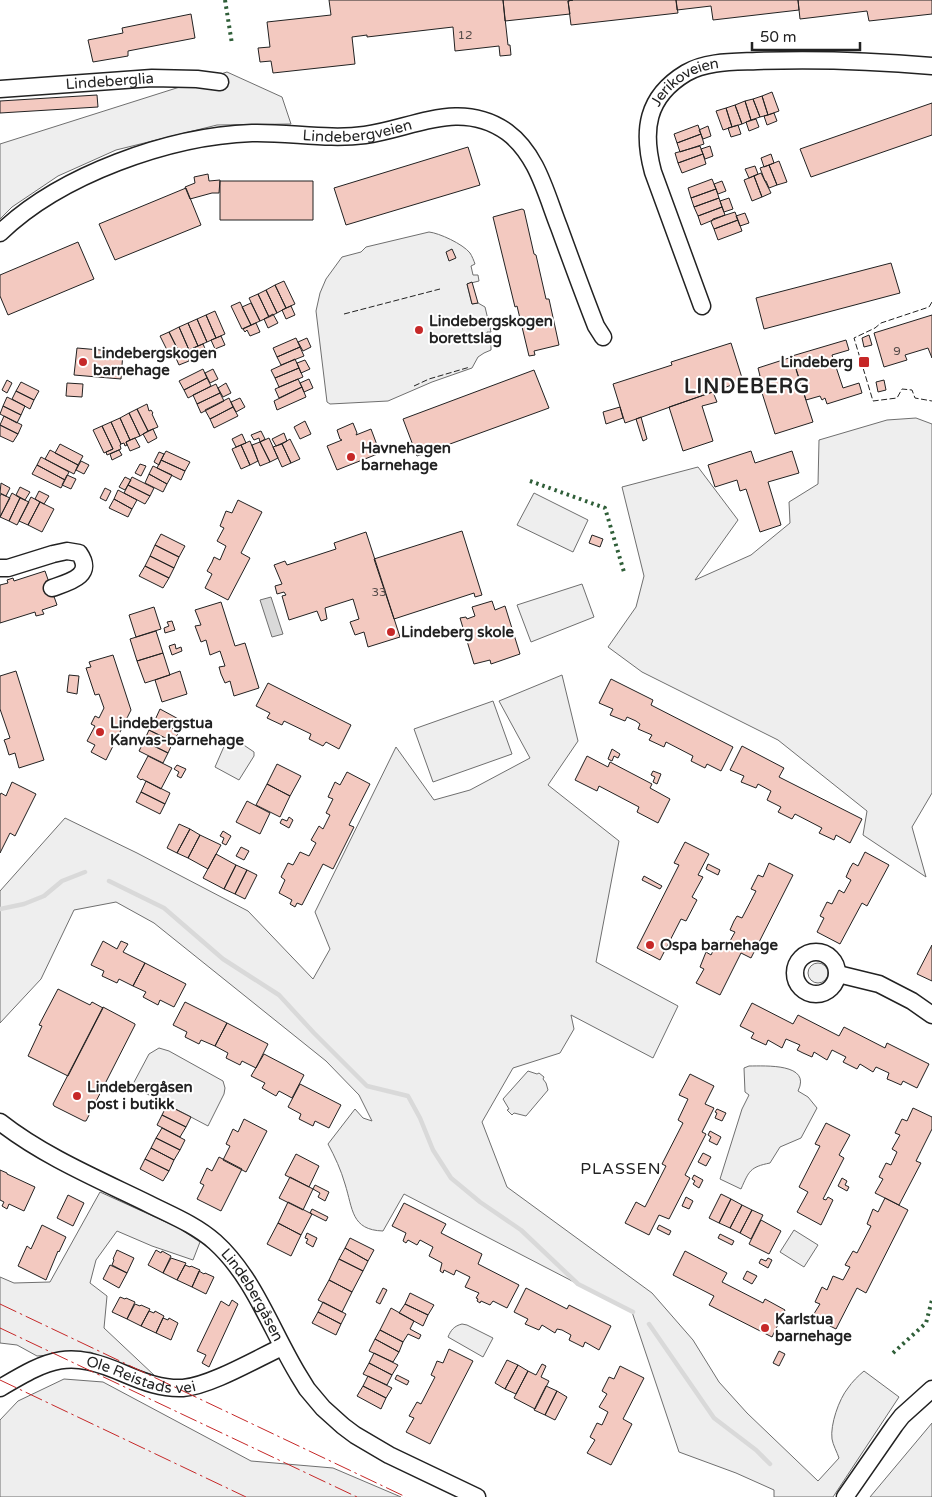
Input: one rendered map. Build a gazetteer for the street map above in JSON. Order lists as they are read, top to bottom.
{
  "streets": {
    "street": [
      "Lindeberglia",
      "Jerikoveien",
      "Lindebergveien",
      "Lindebergåsen",
      "Ole Reistads vei"
    ]
  },
  "crossings": [
    ["Lindebergåsen", "Ole Reistads vei"]
  ],
  "districts": ["LINDEBERG", "PLASSEN"],
  "places": {
    "other": [
      "Lindebergskogen borettslag",
      "Lindebergskogen barnehage",
      "Havnehagen barnehage",
      "Lindeberg skole",
      "Lindebergstua Kanvas-barnehage",
      "Ospa barnehage",
      "Lindebergåsen post i butikk",
      "Karlstua barnehage"
    ],
    "transit": ["Lindeberg"]
  },
  "house_numbers": ["12", "9", "33"],
  "scale_bar": "50 m"
}
